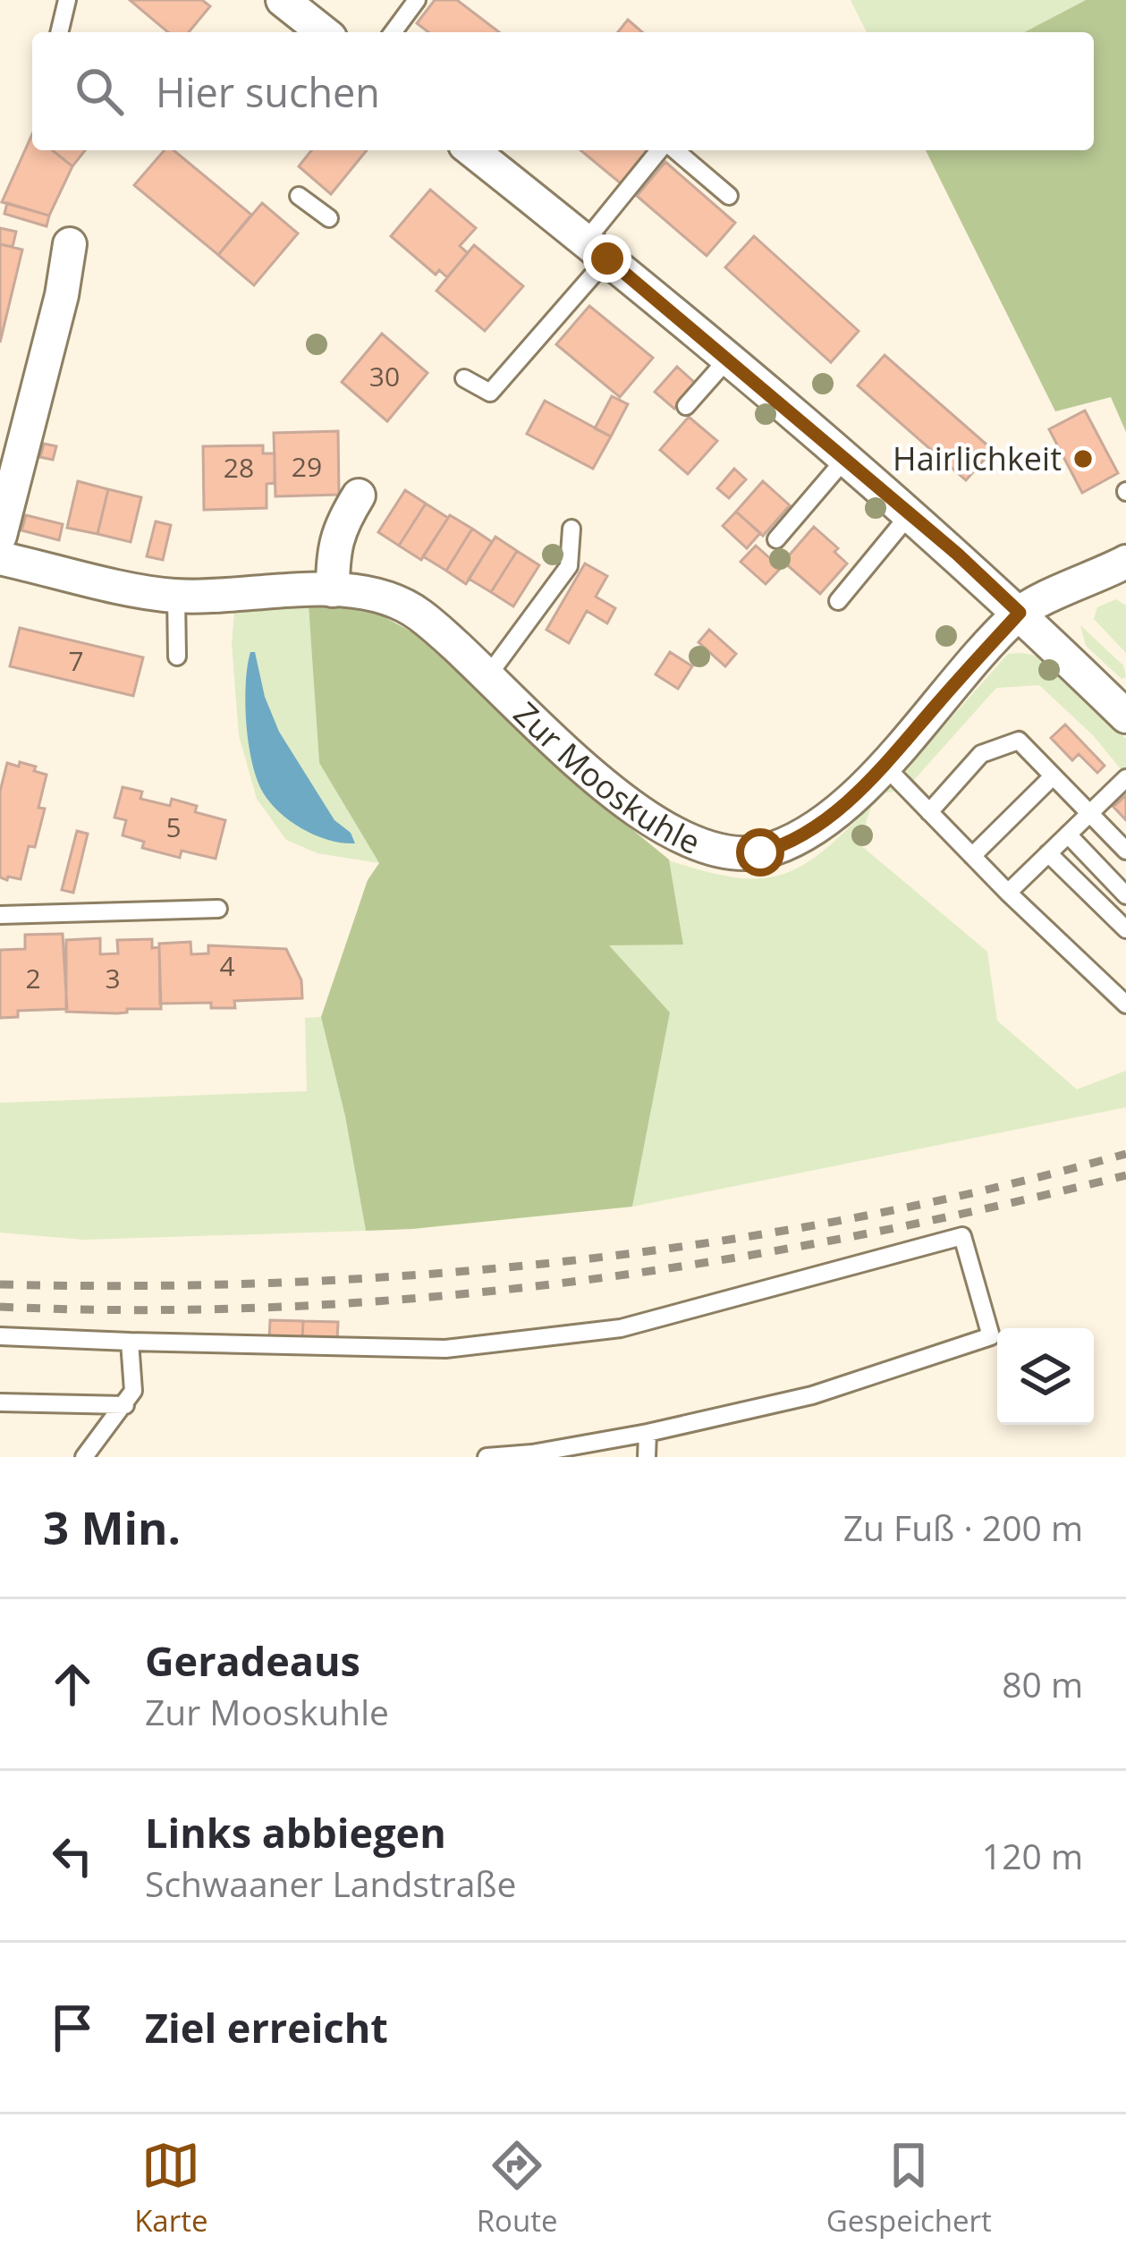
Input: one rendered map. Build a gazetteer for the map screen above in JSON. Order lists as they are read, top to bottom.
{
  "streets": {
    "street": ["Zur Mooskuhle"]
  },
  "places": ["Hairlichkeit"],
  "house_numbers": [
    "30",
    "29",
    "28",
    "7",
    "5",
    "4",
    "2",
    "3"
  ],
  "page": {
    "search": "Hier suchen",
    "heading": ["3 Min.", "Zu Fuß · 200 m"],
    "list": [
      ["Geradeaus", "Zur Mooskuhle", "80 m"],
      ["Links abbiegen", "Schwaaner Landstraße", "120 m"],
      "Ziel erreicht"
    ],
    "nav": ["Karte", "Route", "Gespeichert"]
  }
}
